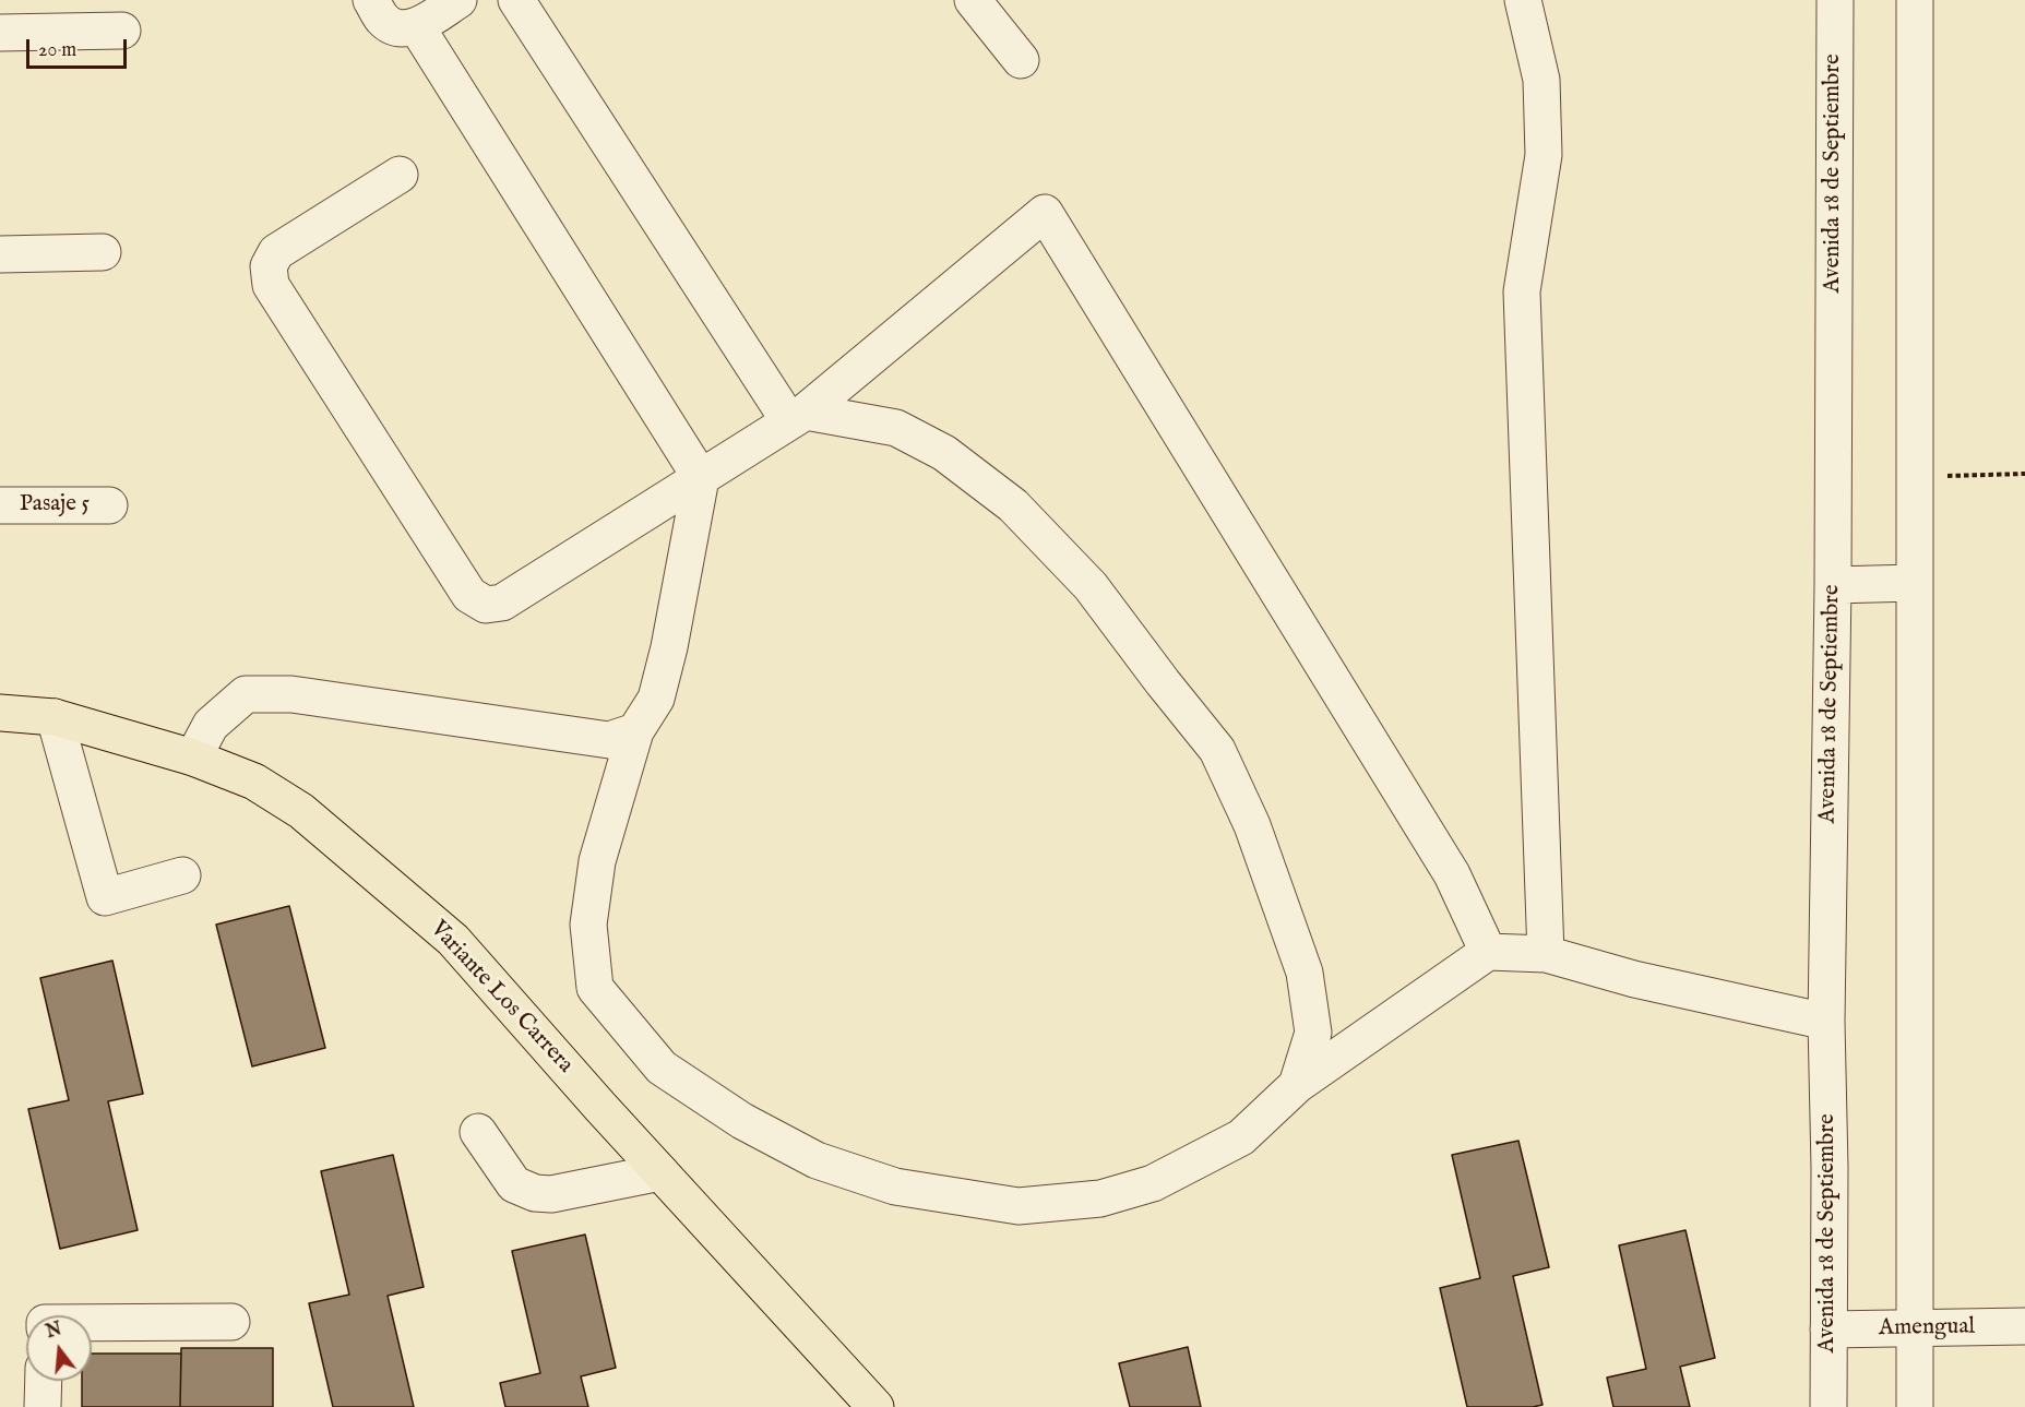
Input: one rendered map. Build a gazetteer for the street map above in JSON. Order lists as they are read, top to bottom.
{
  "streets": {
    "main road": ["Variante Los Carrera"],
    "street": ["Avenida 18 de Septiembre", "Pasaje 5", "Amengual"]
  },
  "crossings": [
    ["Avenida 18 de Septiembre", "Amengual"]
  ],
  "scale_bar": "20 m",
  "north": "top"
}
